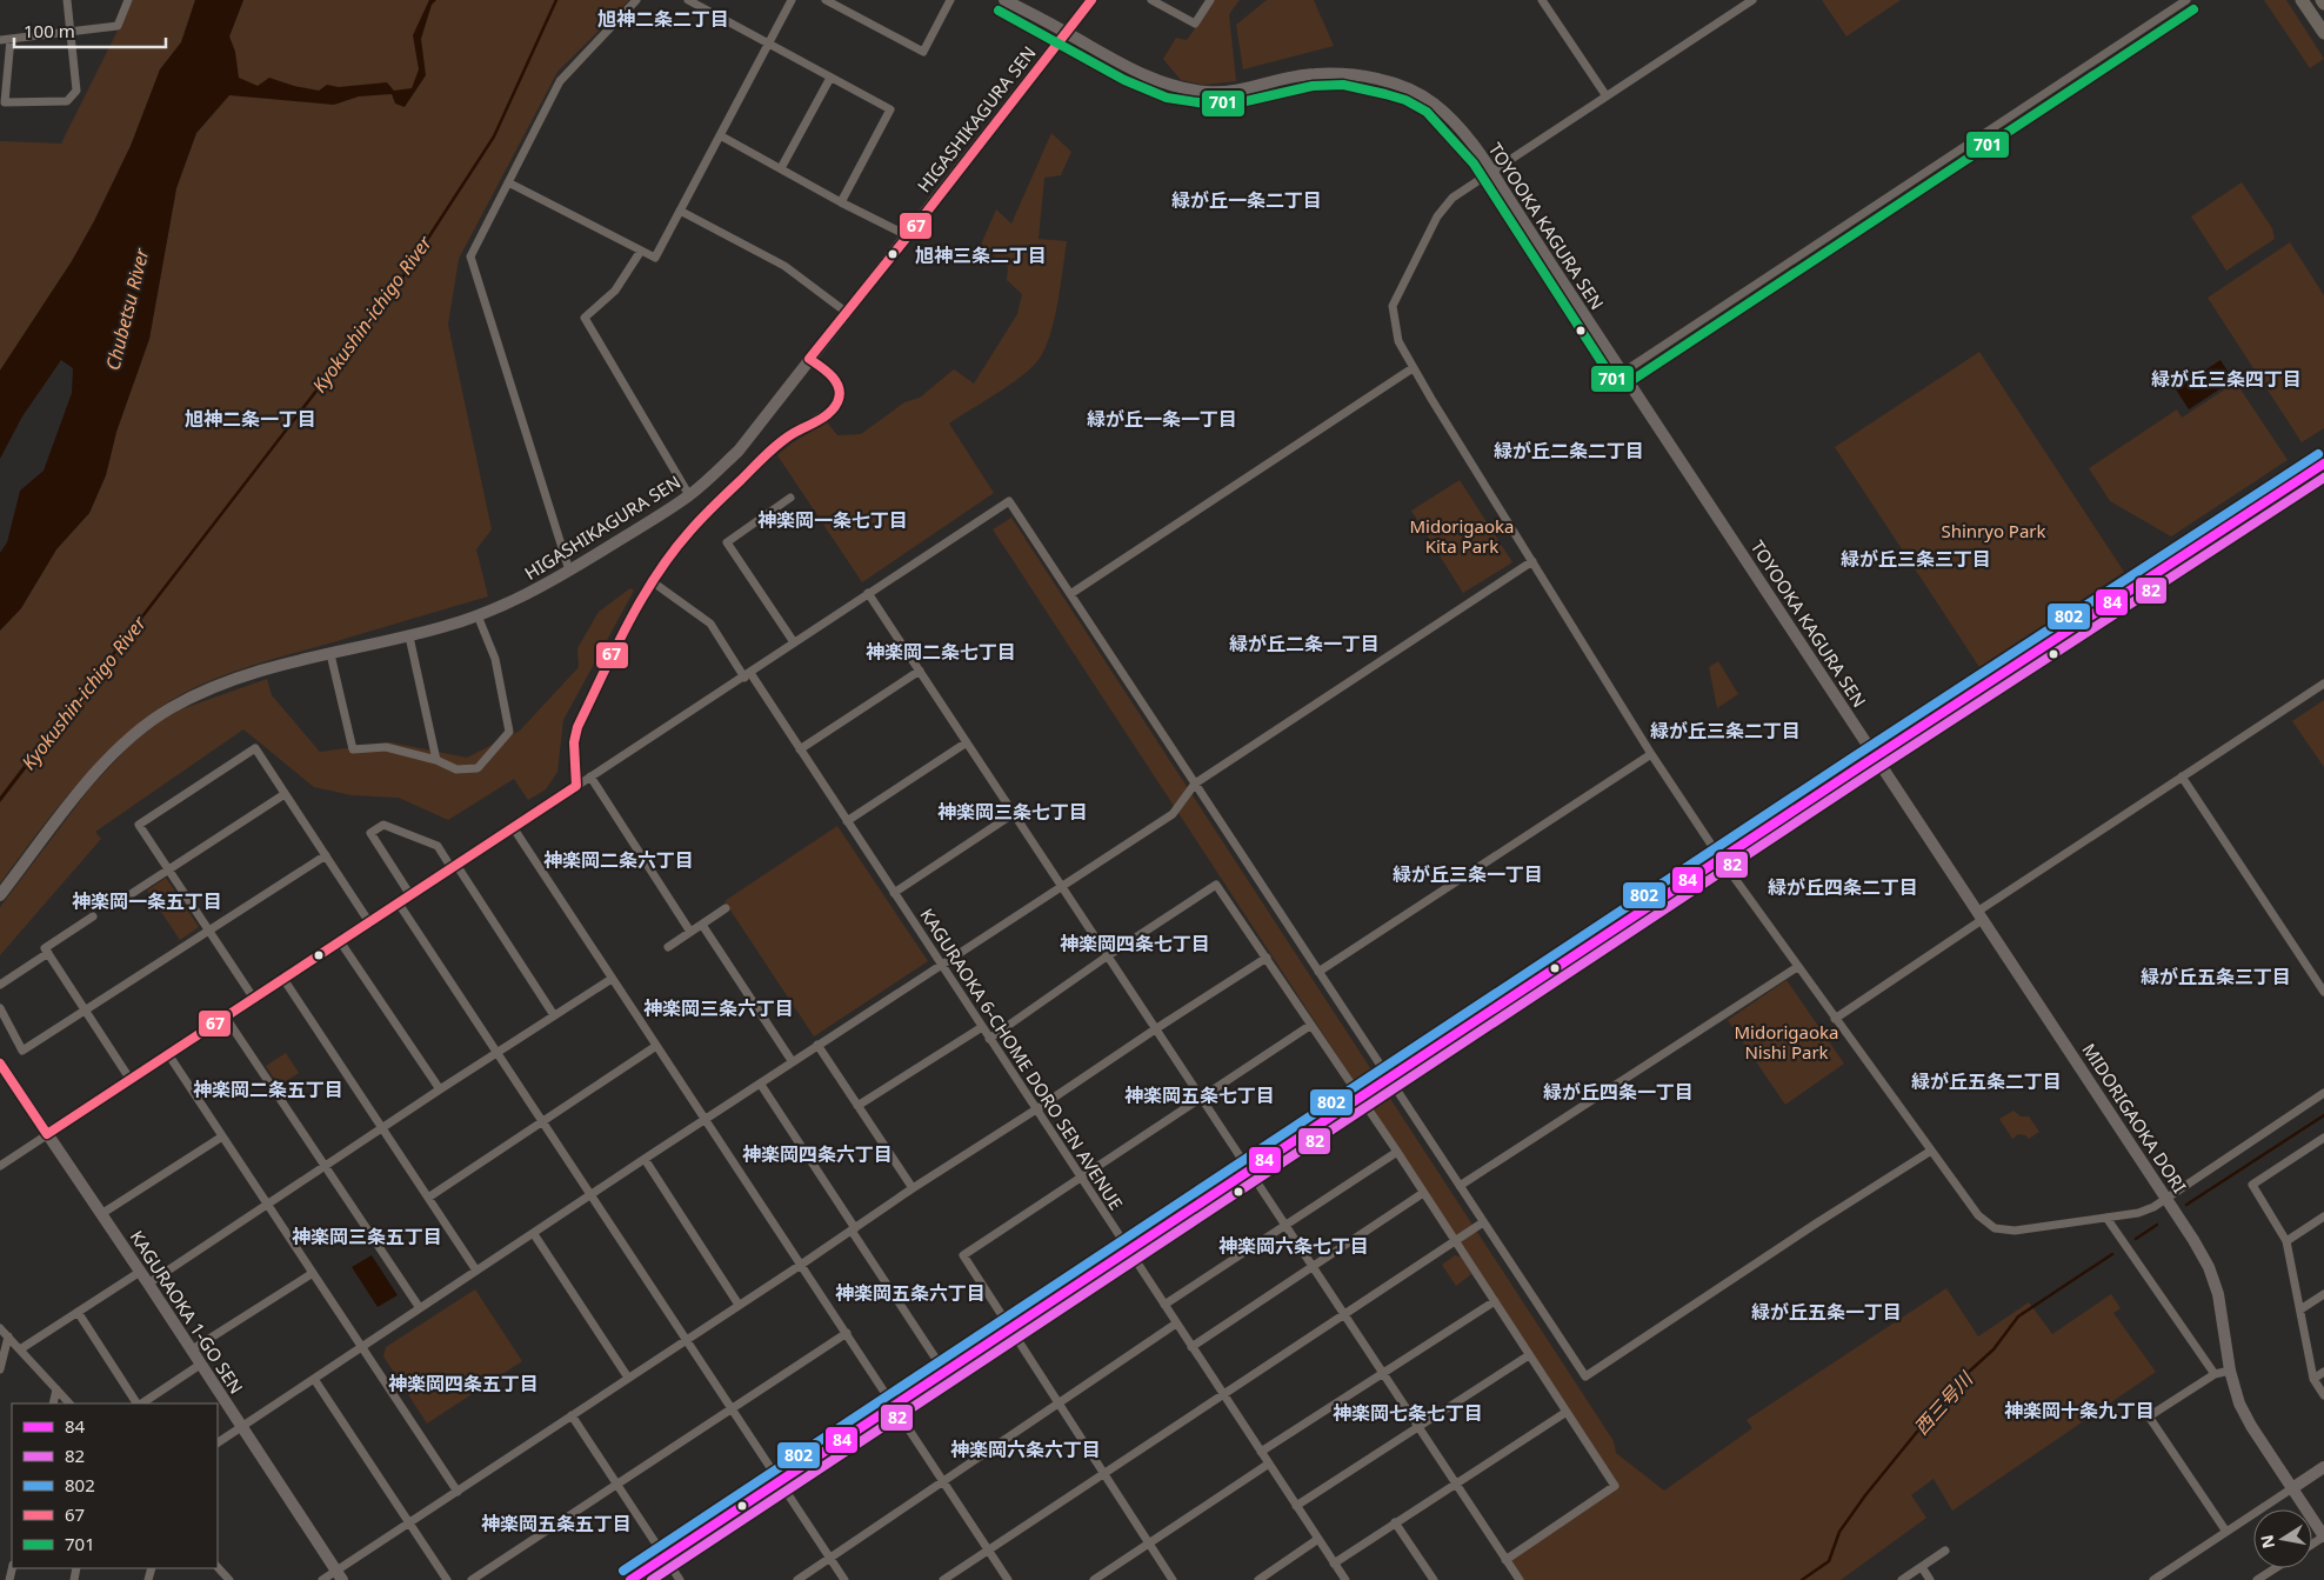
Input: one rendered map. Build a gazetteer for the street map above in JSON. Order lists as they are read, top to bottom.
{
  "streets": {
    "street": [
      "HIGASHIKAGURA SEN",
      "TOYOOKA KAGURA SEN",
      "KAGURAOKA 6-CHOME DORO SEN AVENUE",
      "MIDORIGAOKA DORI",
      "KAGURAOKA 1-GO SEN"
    ]
  },
  "crossings": [
    ["HIGASHIKAGURA SEN", "TOYOOKA KAGURA SEN"],
    ["TOYOOKA KAGURA SEN", "MIDORIGAOKA DORI"]
  ],
  "districts": [
    "旭神二条二丁目",
    "緑が丘一条二丁目",
    "旭神三条二丁目",
    "緑が丘三条四丁目",
    "旭神二条一丁目",
    "緑が丘一条一丁目",
    "緑が丘二条二丁目",
    "神楽岡一条七丁目",
    "緑が丘三条三丁目",
    "緑が丘二条一丁目",
    "神楽岡二条七丁目",
    "緑が丘三条二丁目",
    "神楽岡三条七丁目",
    "神楽岡二条六丁目",
    "緑が丘三条一丁目",
    "緑が丘四条二丁目",
    "神楽岡一条五丁目",
    "神楽岡四条七丁目",
    "緑が丘五条三丁目",
    "神楽岡三条六丁目",
    "緑が丘五条二丁目",
    "神楽岡二条五丁目",
    "緑が丘四条一丁目",
    "神楽岡五条七丁目",
    "神楽岡四条六丁目",
    "神楽岡三条五丁目",
    "神楽岡六条七丁目",
    "神楽岡五条六丁目",
    "緑が丘五条一丁目",
    "神楽岡四条五丁目",
    "神楽岡十条九丁目",
    "神楽岡七条七丁目",
    "神楽岡六条六丁目",
    "神楽岡五条五丁目"
  ],
  "water": ["Chubetsu River", "Kyokushin-ichigo River", "西三号川"],
  "parks": ["Midorigaoka Kita Park", "Shinryo Park", "Midorigaoka Nishi Park"],
  "lines": [
    "transit line 67",
    "transit line 701",
    "transit line 802",
    "transit line 84",
    "transit line 82"
  ],
  "legend": [
    "84",
    "82",
    "802",
    "67",
    "701"
  ],
  "scale_bar": "100 m",
  "north": "left"
}
